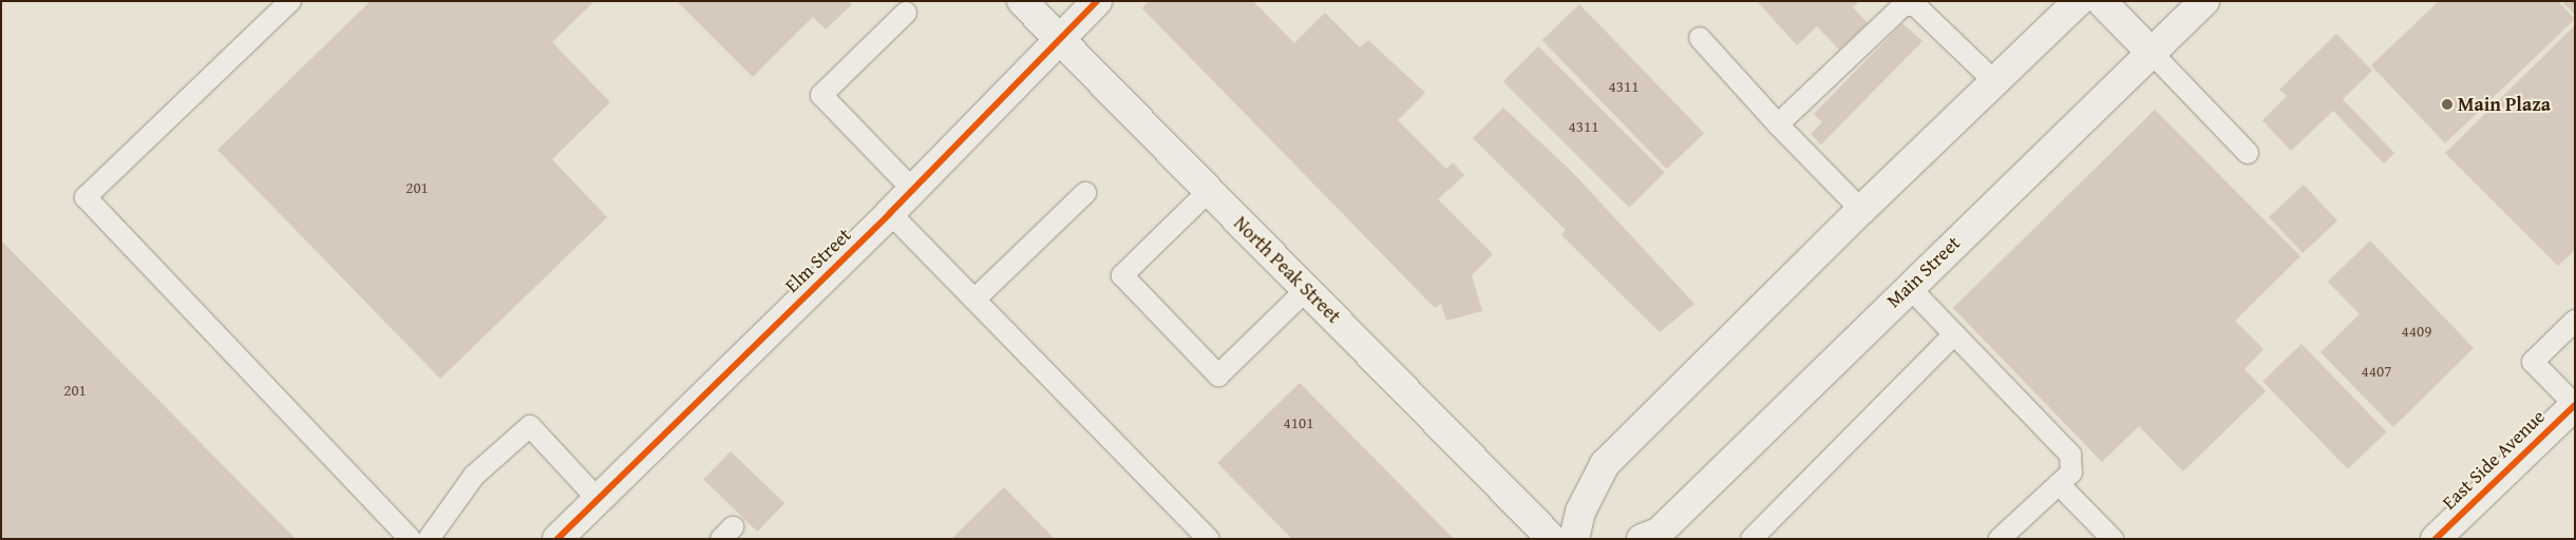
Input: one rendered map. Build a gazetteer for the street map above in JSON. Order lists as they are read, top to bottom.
{
  "streets": {
    "main road": [
      "Elm Street",
      "North Peak Street",
      "Main Street",
      "East Side Avenue"
    ]
  },
  "crossings": [
    ["Elm Street", "North Peak Street"]
  ],
  "places": ["Main Plaza"],
  "house_numbers": [
    "4311",
    "4311",
    "201",
    "4409",
    "4407",
    "201",
    "4101"
  ]
}
